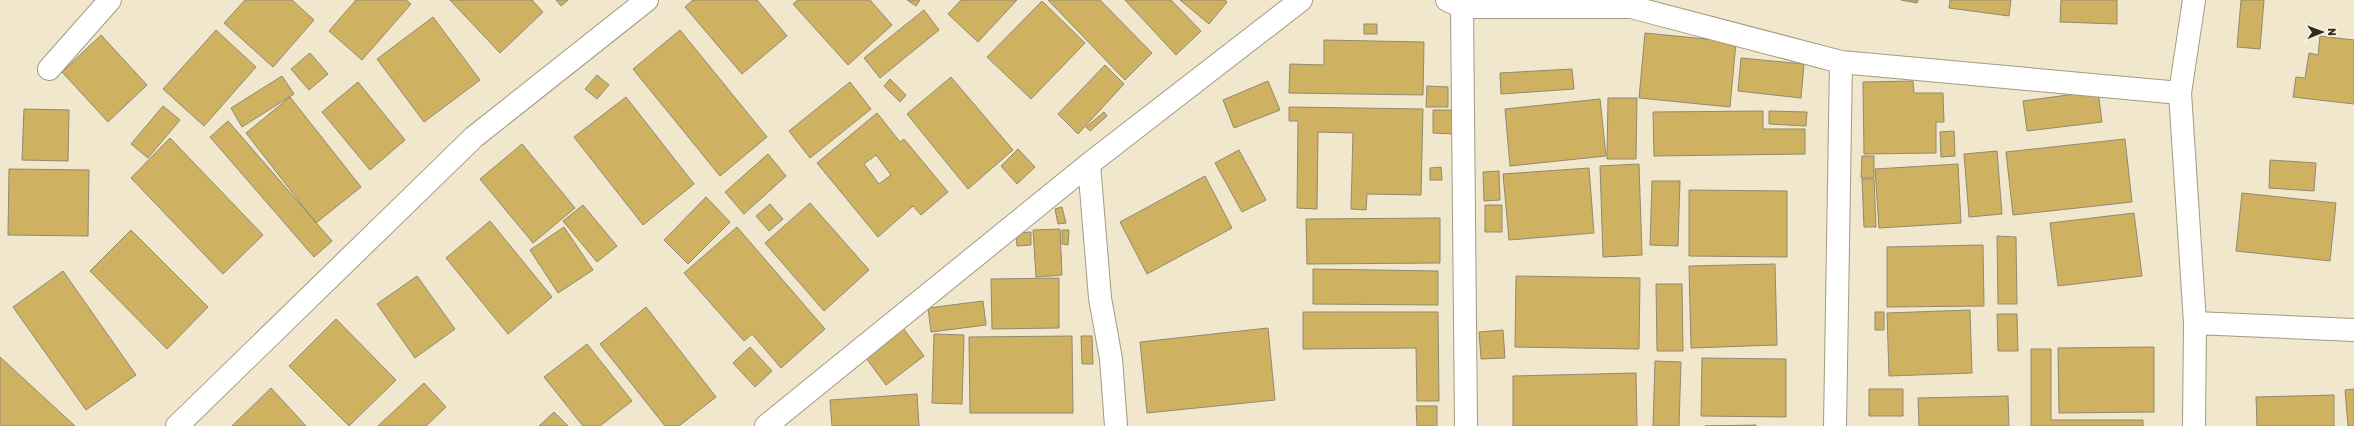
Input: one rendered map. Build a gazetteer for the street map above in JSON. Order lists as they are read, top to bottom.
{
  "north": "right"
}
